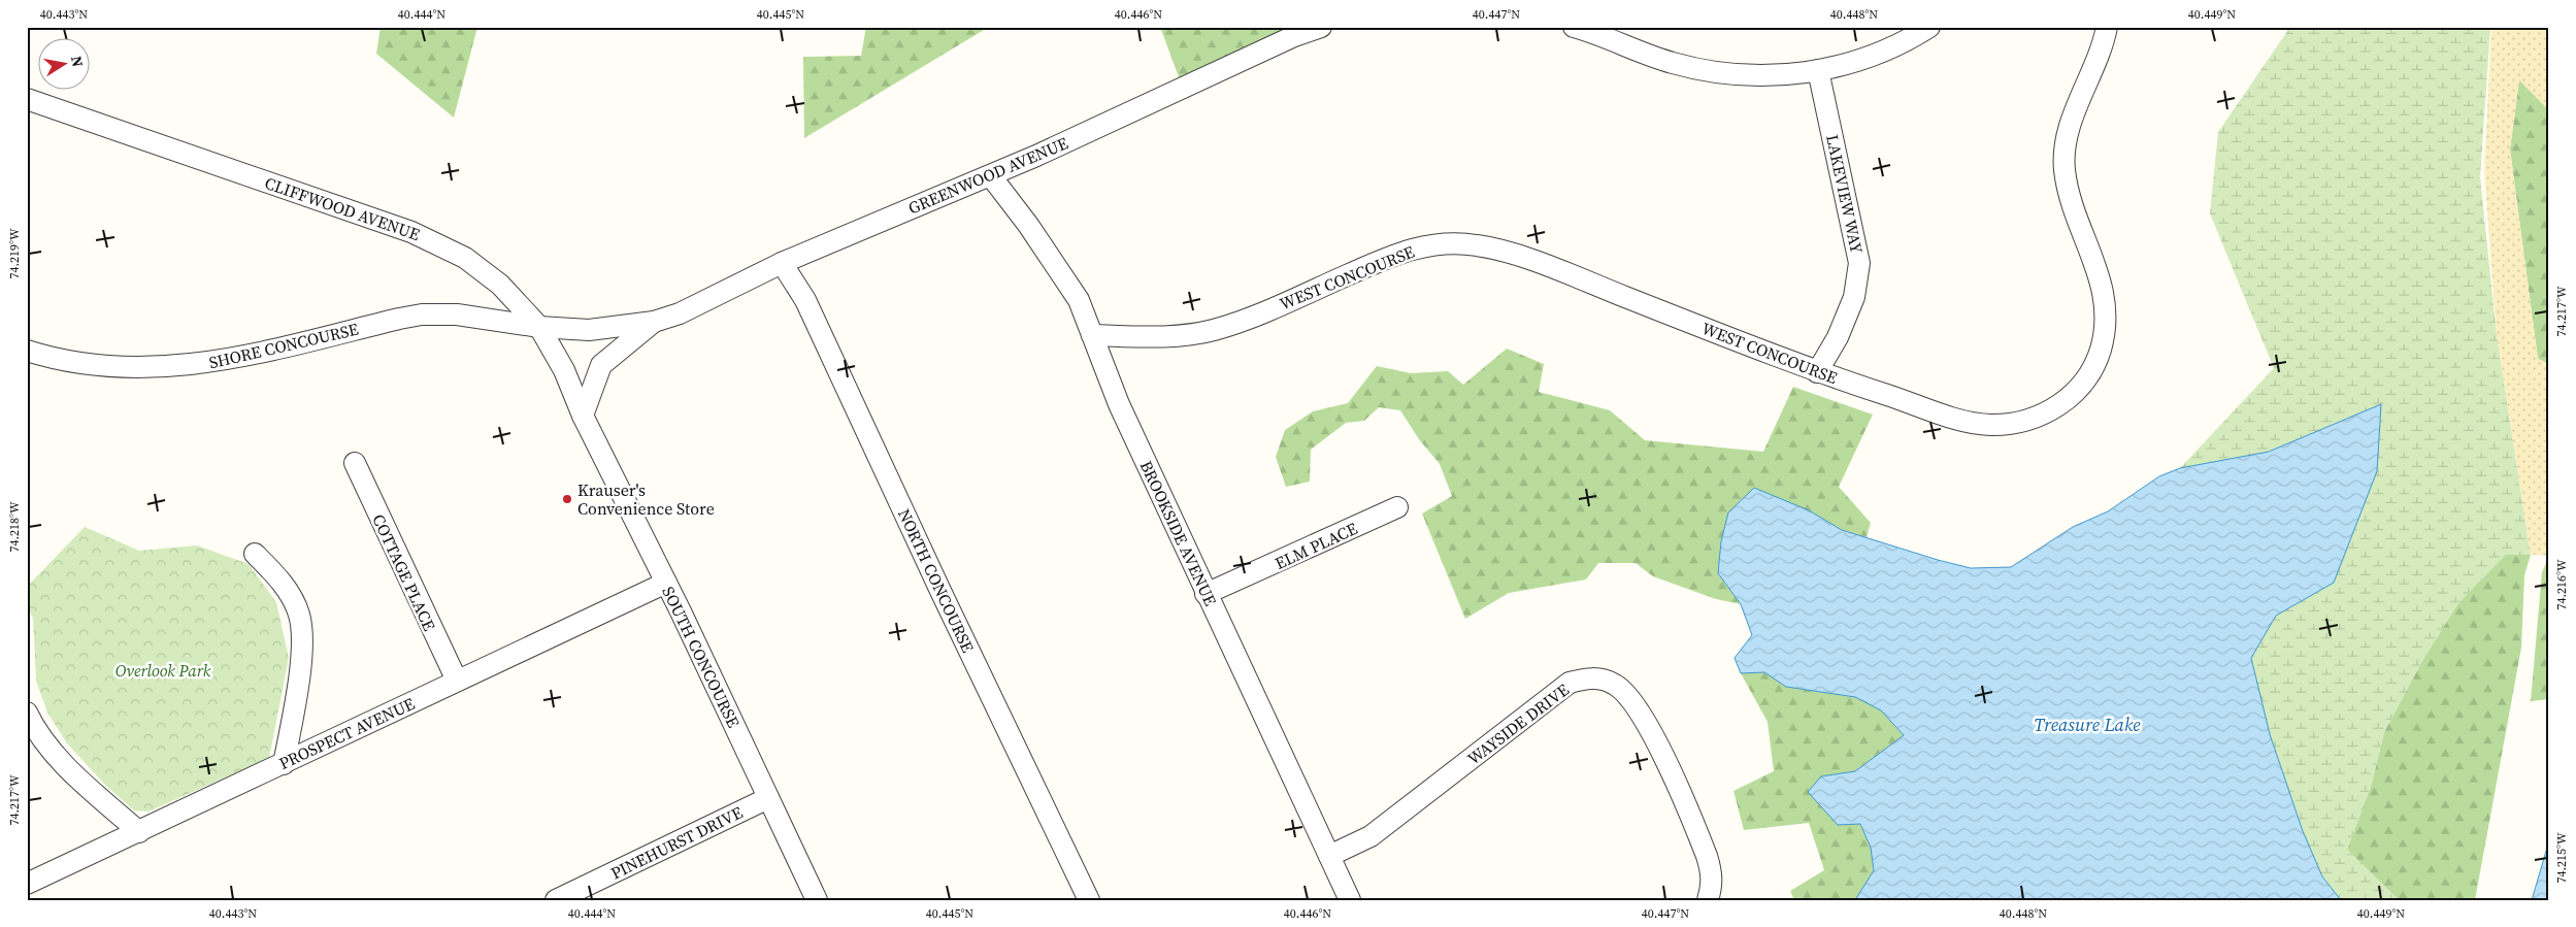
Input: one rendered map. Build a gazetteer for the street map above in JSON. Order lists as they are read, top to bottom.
{
  "streets": {
    "street": [
      "GREENWOOD AVENUE",
      "LAKEVIEW WAY",
      "CLIFFWOOD AVENUE",
      "WEST CONCOURSE",
      "SHORE CONCOURSE",
      "BROOKSIDE AVENUE",
      "ELM PLACE",
      "COTTAGE PLACE",
      "NORTH CONCOURSE",
      "SOUTH CONCOURSE",
      "WAYSIDE DRIVE",
      "PROSPECT AVENUE",
      "PINEHURST DRIVE"
    ]
  },
  "crossings": [
    ["GREENWOOD AVENUE", "CLIFFWOOD AVENUE"],
    ["GREENWOOD AVENUE", "SHORE CONCOURSE"],
    ["GREENWOOD AVENUE", "BROOKSIDE AVENUE"],
    ["GREENWOOD AVENUE", "NORTH CONCOURSE"],
    ["GREENWOOD AVENUE", "SOUTH CONCOURSE"],
    ["LAKEVIEW WAY", "WEST CONCOURSE"],
    ["CLIFFWOOD AVENUE", "SHORE CONCOURSE"],
    ["CLIFFWOOD AVENUE", "SOUTH CONCOURSE"],
    ["WEST CONCOURSE", "BROOKSIDE AVENUE"],
    ["BROOKSIDE AVENUE", "ELM PLACE"],
    ["BROOKSIDE AVENUE", "WAYSIDE DRIVE"],
    ["COTTAGE PLACE", "PROSPECT AVENUE"],
    ["SOUTH CONCOURSE", "PROSPECT AVENUE"],
    ["SOUTH CONCOURSE", "PINEHURST DRIVE"]
  ],
  "water": ["Treasure Lake"],
  "parks": ["Overlook Park"],
  "places": ["Krauser's Convenience Store"],
  "north": "right",
  "coordinates": [
    "40.443°N",
    "40.444°N",
    "40.445°N",
    "40.446°N",
    "40.447°N",
    "40.448°N",
    "40.449°N",
    "74.219°W",
    "74.217°W",
    "74.218°W",
    "74.216°W",
    "74.215°W"
  ]
}
